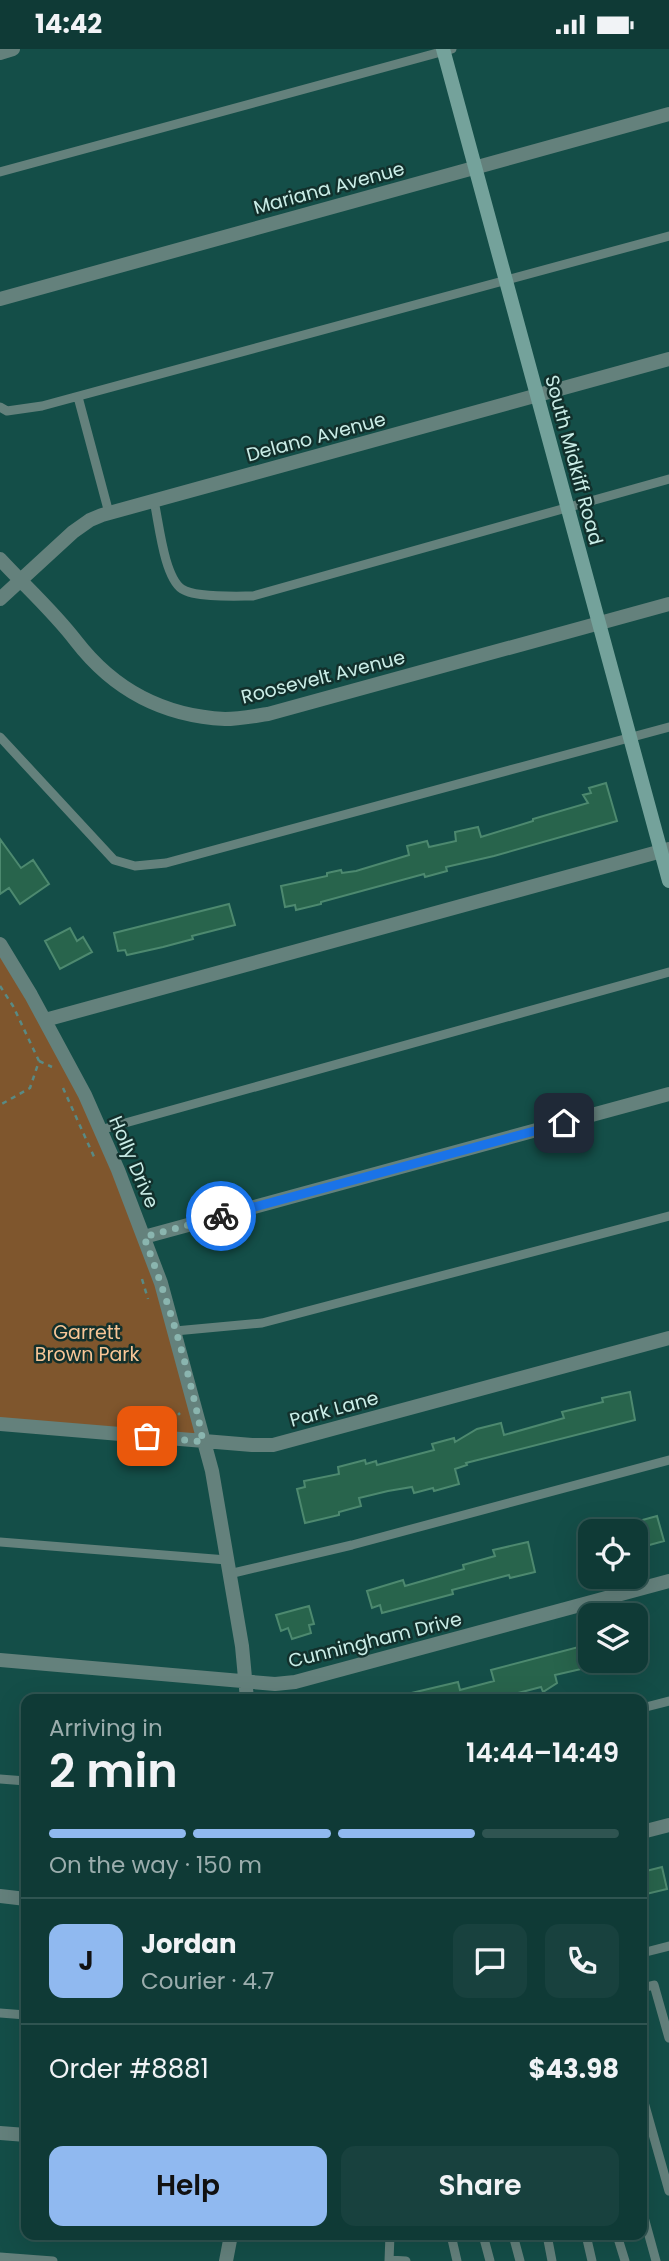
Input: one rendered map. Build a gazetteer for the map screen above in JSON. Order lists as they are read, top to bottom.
{
  "streets": {
    "main road": ["South Midkiff Road"],
    "street": [
      "Mariana Avenue",
      "Delano Avenue",
      "Roosevelt Avenue",
      "Holly Drive",
      "Park Lane",
      "Cunningham Drive"
    ]
  },
  "crossings": [
    ["Mariana Avenue", "South Midkiff Road"],
    ["Delano Avenue", "South Midkiff Road"],
    ["Delano Avenue", "Roosevelt Avenue"],
    ["South Midkiff Road", "Roosevelt Avenue"],
    ["Holly Drive", "Park Lane"],
    ["Holly Drive", "Cunningham Drive"]
  ],
  "parks": ["Garrett Brown Park"],
  "page": {
    "status": "14:42",
    "heading": ["2 min", "Arriving in", "14:44–14:49"],
    "panel": [
      "Jordan",
      "Courier · 4.7",
      "Order #8881",
      "$43.98"
    ],
    "bar": "On the way · 150 m",
    "round": "J",
    "buttons": ["Help", "Share"]
  }
}
